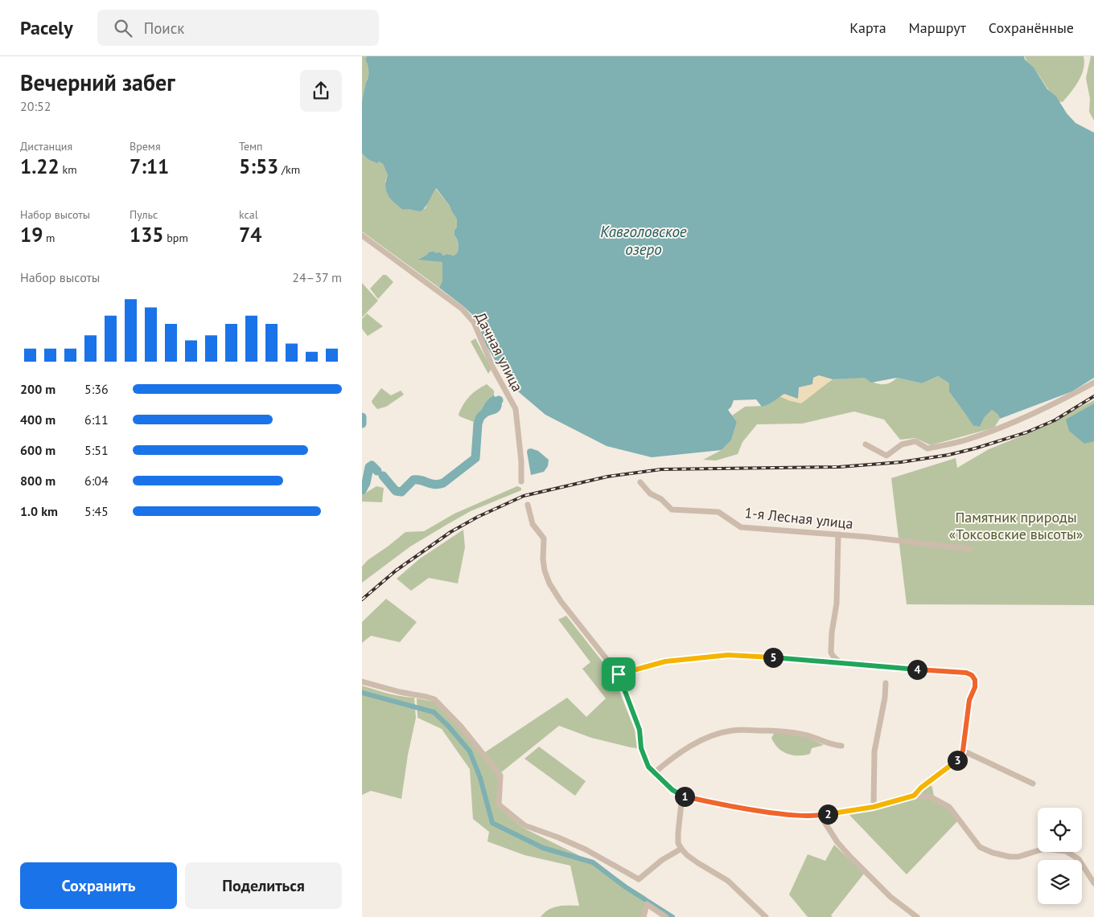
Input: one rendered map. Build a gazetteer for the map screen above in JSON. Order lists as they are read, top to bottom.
{
  "streets": {
    "street": ["Дачная улица", "1-я Лесная улица"]
  },
  "water": ["Кавголовское озеро"],
  "parks": ["Памятник природы «Токсовские высоты»"],
  "page": {
    "header": "Pacely",
    "search": "Поиск",
    "nav": ["Карта", "Маршрут", "Сохранённые"],
    "heading": ["Вечерний забег", "20:52"],
    "stats": [
      ["Дистанция", "1.22 km"],
      ["Время", "7:11"],
      ["Темп", "5:53 /km"],
      ["Набор высоты", "19 m"],
      ["Пульс", "135 bpm"],
      ["kcal", "74"]
    ],
    "chart": ["Набор высоты", "24–37 m"],
    "list": [
      {
        "name": "200 m",
        "note": "5:36"
      },
      {
        "name": "400 m",
        "note": "6:11"
      },
      {
        "name": "600 m",
        "note": "5:51"
      },
      {
        "name": "800 m",
        "note": "6:04"
      },
      {
        "name": "1.0 km",
        "note": "5:45"
      }
    ],
    "pins": [
      "5",
      "4",
      "3",
      "1",
      "2"
    ],
    "buttons": ["Сохранить", "Поделиться"]
  }
}
